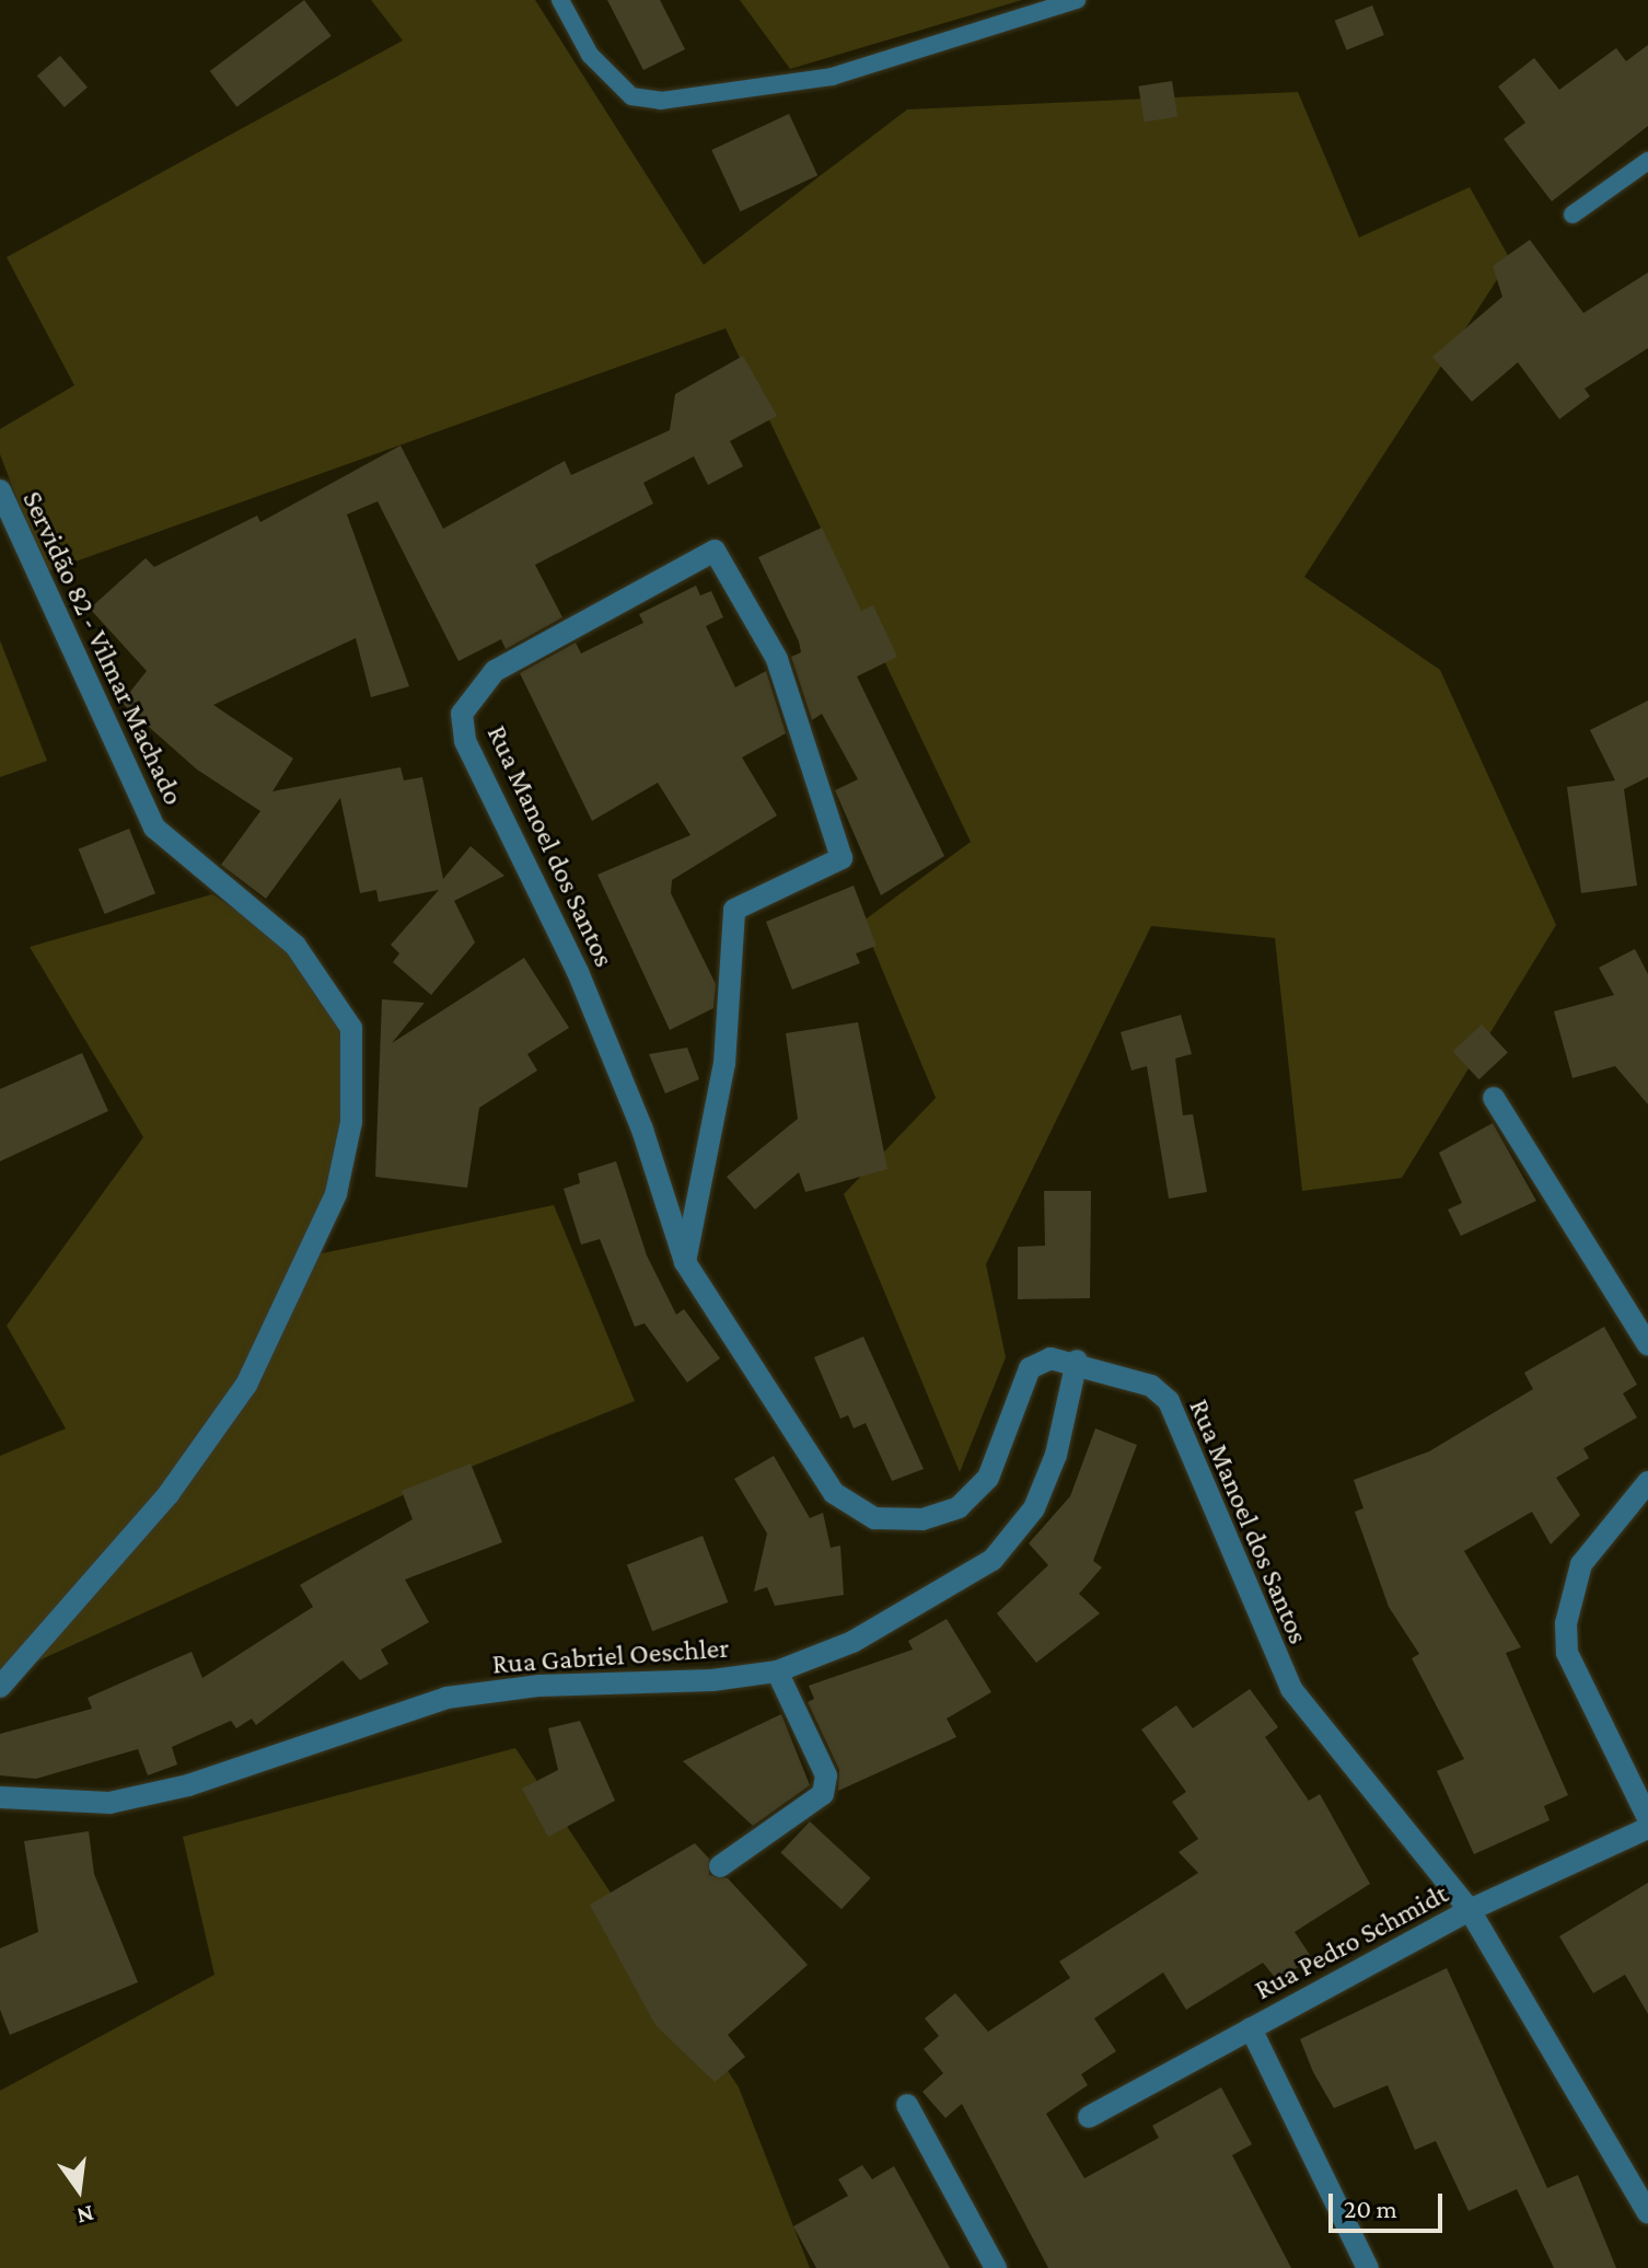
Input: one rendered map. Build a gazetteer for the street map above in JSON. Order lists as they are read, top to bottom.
{
  "streets": {
    "street": [
      "Servidão 82 - Vilmar Machado",
      "Rua Manoel dos Santos",
      "Rua Gabriel Oeschler",
      "Rua Pedro Schmidt"
    ]
  },
  "crossings": [
    ["Rua Manoel dos Santos", "Rua Gabriel Oeschler"],
    ["Rua Manoel dos Santos", "Rua Pedro Schmidt"]
  ],
  "scale_bar": "20 m",
  "north": "bottom"
}
